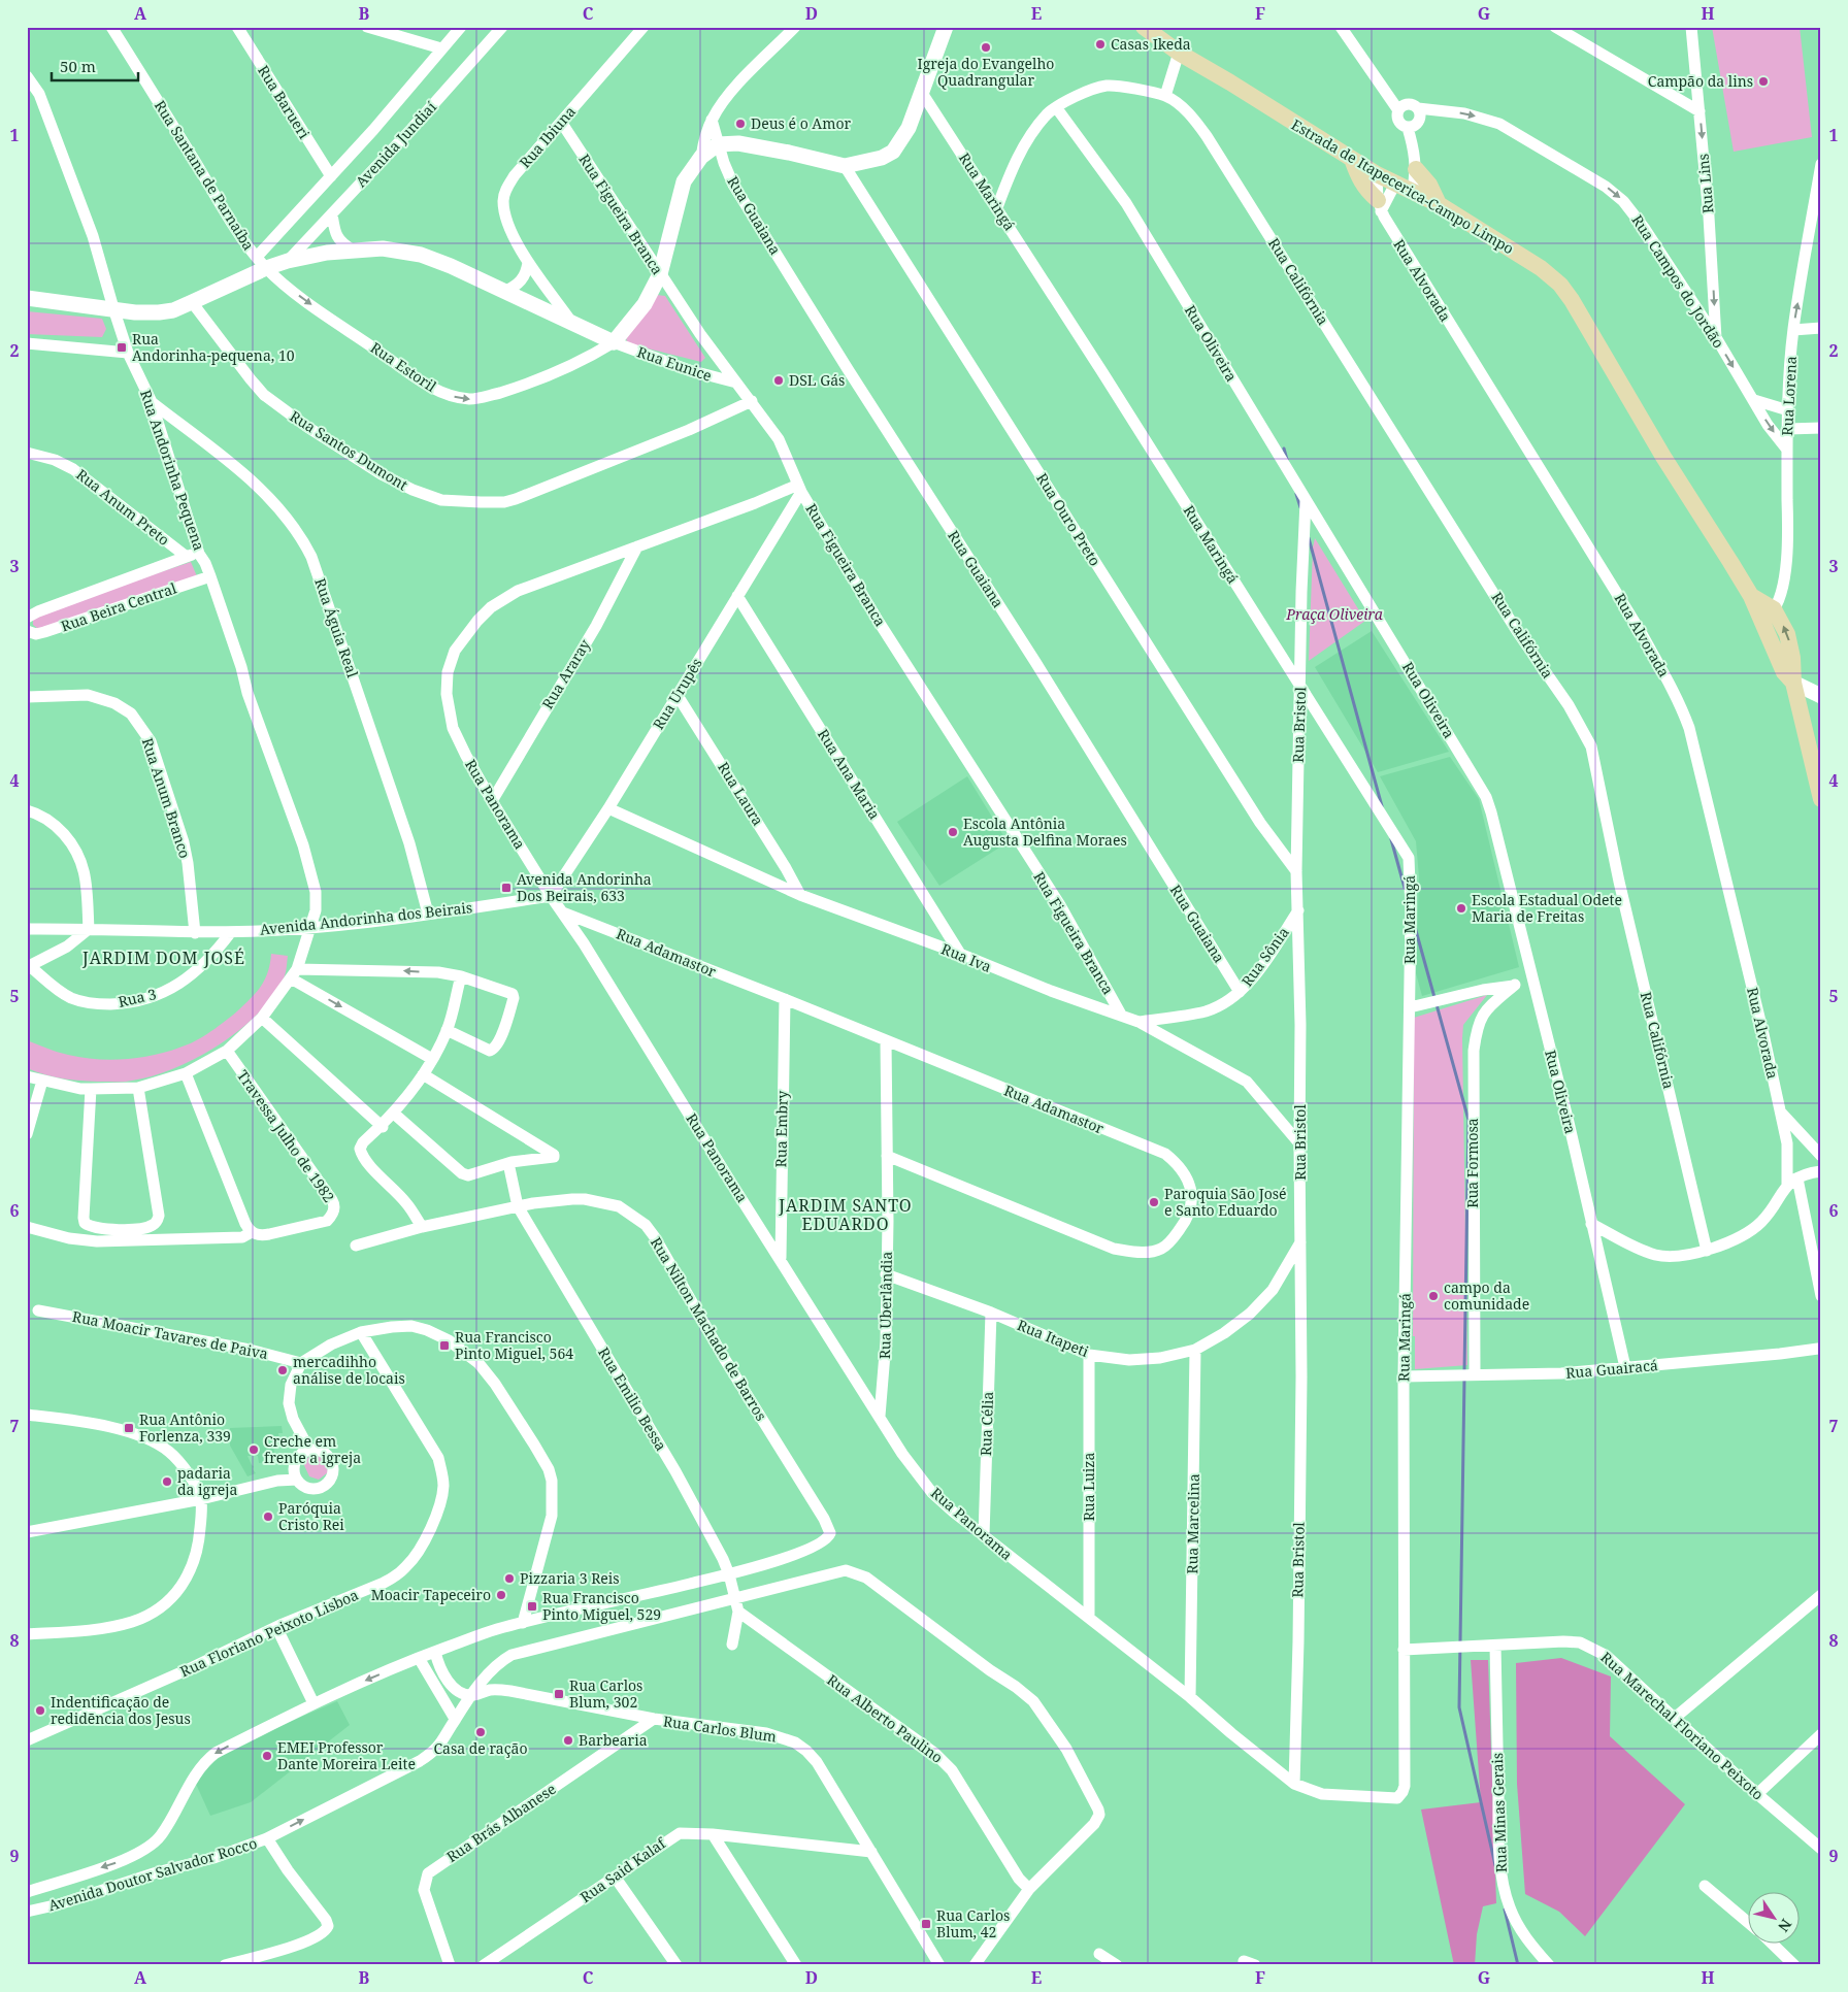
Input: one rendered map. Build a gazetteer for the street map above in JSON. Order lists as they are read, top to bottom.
{
  "streets": {
    "main road": ["Estrada de Itapecerica-Campo Limpo"],
    "street": [
      "Rua Barueri",
      "Rua Ibiuna",
      "Avenida Jundiaí",
      "Rua Santana de Parnaíba",
      "Rua Lins",
      "Rua Maringá",
      "Rua Figueira Branca",
      "Rua Guaiana",
      "Rua Alvorada",
      "Rua Califórnia",
      "Rua Campos do Jordão",
      "Rua Oliveira",
      "Rua Eunice",
      "Rua Estoril",
      "Rua Lorena",
      "Rua Santos Dumont",
      "Rua Andorinha Pequena",
      "Rua Anum Preto",
      "Rua Ouro Preto",
      "Rua Beira Central",
      "Rua Águia Real",
      "Rua Araray",
      "Rua Urupês",
      "Rua Bristol",
      "Rua Ana Maria",
      "Rua Laura",
      "Rua Anum Branco",
      "Rua Panorama",
      "Avenida Andorinha dos Beirais",
      "Rua Adamastor",
      "Rua Sônia",
      "Rua Iva",
      "Rua 3",
      "Rua Embry",
      "Travessa Julho de 1982",
      "Rua Formosa",
      "Rua Uberlândia",
      "Rua Nilton Machado de Barros",
      "Rua Moacir Tavares de Paiva",
      "Rua Itapeti",
      "Rua Guairacá",
      "Rua Emilio Bessa",
      "Rua Célia",
      "Rua Luiza",
      "Rua Marcelina",
      "Rua Floriano Peixoto Lisboa",
      "Rua Alberto Paulino",
      "Rua Marechal Floriano Peixoto",
      "Rua Carlos Blum",
      "Rua Minas Gerais",
      "Rua Brás Albanese",
      "Rua Said Kalaf",
      "Avenida Doutor Salvador Rocco"
    ]
  },
  "crossings": [
    ["Rua Barueri", "Avenida Jundiaí"],
    ["Rua Ibiuna", "Rua Figueira Branca"],
    ["Avenida Jundiaí", "Rua Santana de Parnaíba"],
    ["Avenida Jundiaí", "Rua Estoril"],
    ["Rua Santana de Parnaíba", "Rua Estoril"],
    ["Rua Lins", "Rua Campos do Jordão"],
    ["Estrada de Itapecerica-Campo Limpo", "Rua Alvorada"],
    ["Estrada de Itapecerica-Campo Limpo", "Rua Lorena"],
    ["Rua Maringá", "Rua Bristol"],
    ["Rua Maringá", "Rua Panorama"],
    ["Rua Maringá", "Rua Guairacá"],
    ["Rua Maringá", "Rua Marechal Floriano Peixoto"],
    ["Rua Figueira Branca", "Rua Eunice"],
    ["Rua Figueira Branca", "Rua Santos Dumont"],
    ["Rua Figueira Branca", "Rua Urupês"],
    ["Rua Figueira Branca", "Rua Panorama"],
    ["Rua Figueira Branca", "Rua Iva"],
    ["Rua Guaiana", "Rua Sônia"],
    ["Rua Campos do Jordão", "Rua Lorena"],
    ["Rua Oliveira", "Rua Bristol"],
    ["Rua Oliveira", "Rua Guairacá"],
    ["Rua Eunice", "Rua Estoril"],
    ["Rua Andorinha Pequena", "Rua Beira Central"],
    ["Rua Andorinha Pequena", "Rua Águia Real"],
    ["Rua Andorinha Pequena", "Avenida Andorinha dos Beirais"],
    ["Rua Andorinha Pequena", "Travessa Julho de 1982"],
    ["Rua Anum Preto", "Rua Beira Central"],
    ["Rua Ouro Preto", "Rua Bristol"],
    ["Rua Águia Real", "Avenida Andorinha dos Beirais"],
    ["Rua Araray", "Rua Panorama"],
    ["Rua Urupês", "Rua Ana Maria"],
    ["Rua Urupês", "Rua Laura"],
    ["Rua Urupês", "Rua Panorama"],
    ["Rua Urupês", "Avenida Andorinha dos Beirais"],
    ["Rua Urupês", "Rua Iva"],
    ["Rua Bristol", "Rua Panorama"],
    ["Rua Bristol", "Rua Sônia"],
    ["Rua Bristol", "Rua Iva"],
    ["Rua Bristol", "Rua Itapeti"],
    ["Rua Ana Maria", "Rua Iva"],
    ["Rua Laura", "Rua Iva"],
    ["Rua Anum Branco", "Avenida Andorinha dos Beirais"],
    ["Rua Panorama", "Avenida Andorinha dos Beirais"],
    ["Rua Panorama", "Rua Adamastor"],
    ["Rua Panorama", "Rua Embry"],
    ["Rua Panorama", "Rua Uberlândia"],
    ["Rua Panorama", "Rua Célia"],
    ["Rua Panorama", "Rua Luiza"],
    ["Rua Panorama", "Rua Marcelina"],
    ["Avenida Andorinha dos Beirais", "Rua 3"],
    ["Rua Adamastor", "Rua Embry"],
    ["Rua Adamastor", "Rua Uberlândia"],
    ["Rua Sônia", "Rua Iva"],
    ["Rua Formosa", "Rua Guairacá"],
    ["Rua Uberlândia", "Rua Itapeti"],
    ["Rua Nilton Machado de Barros", "Rua Emilio Bessa"],
    ["Rua Nilton Machado de Barros", "Avenida Doutor Salvador Rocco"],
    ["Rua Itapeti", "Rua Célia"],
    ["Rua Itapeti", "Rua Luiza"],
    ["Rua Itapeti", "Rua Marcelina"],
    ["Rua Emilio Bessa", "Avenida Doutor Salvador Rocco"],
    ["Rua Alberto Paulino", "Avenida Doutor Salvador Rocco"],
    ["Rua Marechal Floriano Peixoto", "Rua Minas Gerais"],
    ["Rua Carlos Blum", "Rua Brás Albanese"],
    ["Rua Carlos Blum", "Rua Said Kalaf"],
    ["Rua Carlos Blum", "Avenida Doutor Salvador Rocco"]
  ],
  "one_way": ["Rua Lins", "Rua Campos do Jordão", "Rua Lorena"],
  "districts": ["JARDIM DOM JOSÉ", "JARDIM SANTO EDUARDO"],
  "parks": ["Praça Oliveira"],
  "places": {
    "other": [
      "Casas Ikeda",
      "Igreja do Evangelho Quadrangular",
      "Campão da lins",
      "Deus é o Amor",
      "DSL Gás",
      "Escola Antônia Augusta Delfina Moraes",
      "Escola Estadual Odete Maria de Freitas",
      "Paroquia São José e Santo Eduardo",
      "campo da comunidade",
      "mercadihho análise de locais",
      "Creche em frente a igreja",
      "padaria da igreja",
      "Paróquia Cristo Rei",
      "Pizzaria 3 Reis",
      "Moacir Tapeceiro",
      "Indentificação de redidẽncia dos Jesus",
      "Casa de ração",
      "Barbearia",
      "EMEI Professor Dante Moreira Leite"
    ],
    "transit": [
      "Rua Andorinha-pequena, 10",
      "Avenida Andorinha Dos Beirais, 633",
      "Rua Francisco Pinto Miguel, 564",
      "Rua Antônio Forlenza, 339",
      "Rua Francisco Pinto Miguel, 529",
      "Rua Carlos Blum, 302",
      "Rua Carlos Blum, 42"
    ]
  },
  "scale_bar": "50 m",
  "north": "bottom right",
  "grid": {
    "columns": [
      "A",
      "B",
      "C",
      "D",
      "E",
      "F",
      "G",
      "H"
    ],
    "rows": [
      "1",
      "2",
      "3",
      "4",
      "5",
      "6",
      "7",
      "8",
      "9"
    ]
  }
}
